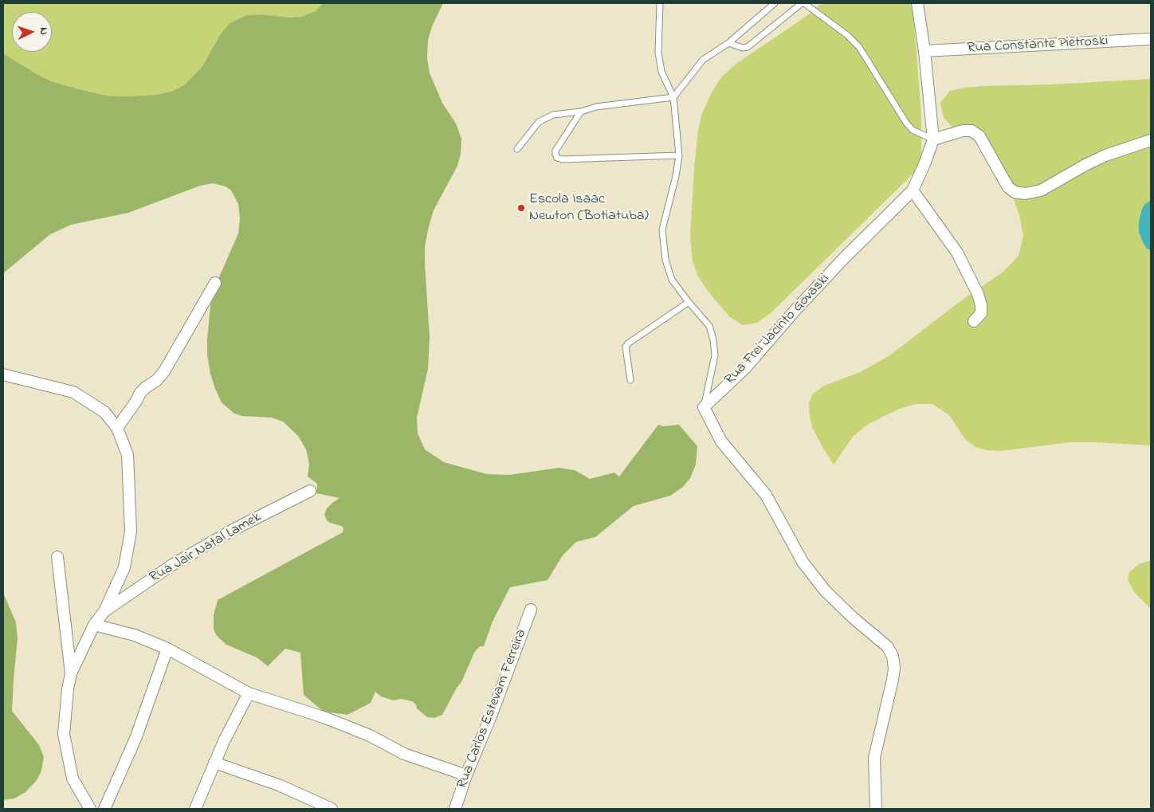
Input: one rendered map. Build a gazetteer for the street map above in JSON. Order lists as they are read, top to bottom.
{
  "streets": {
    "street": [
      "Rua Constante Pietroski",
      "Rua Frei Jacinto Govaski",
      "Rua Jair Natal Lamek",
      "Rua Carlos Estevam Ferreira"
    ]
  },
  "crossings": [
    ["Rua Constante Pietroski", "Rua Frei Jacinto Govaski"]
  ],
  "places": ["Escola Isaac Newton (Botiatuba)"],
  "north": "right"
}
